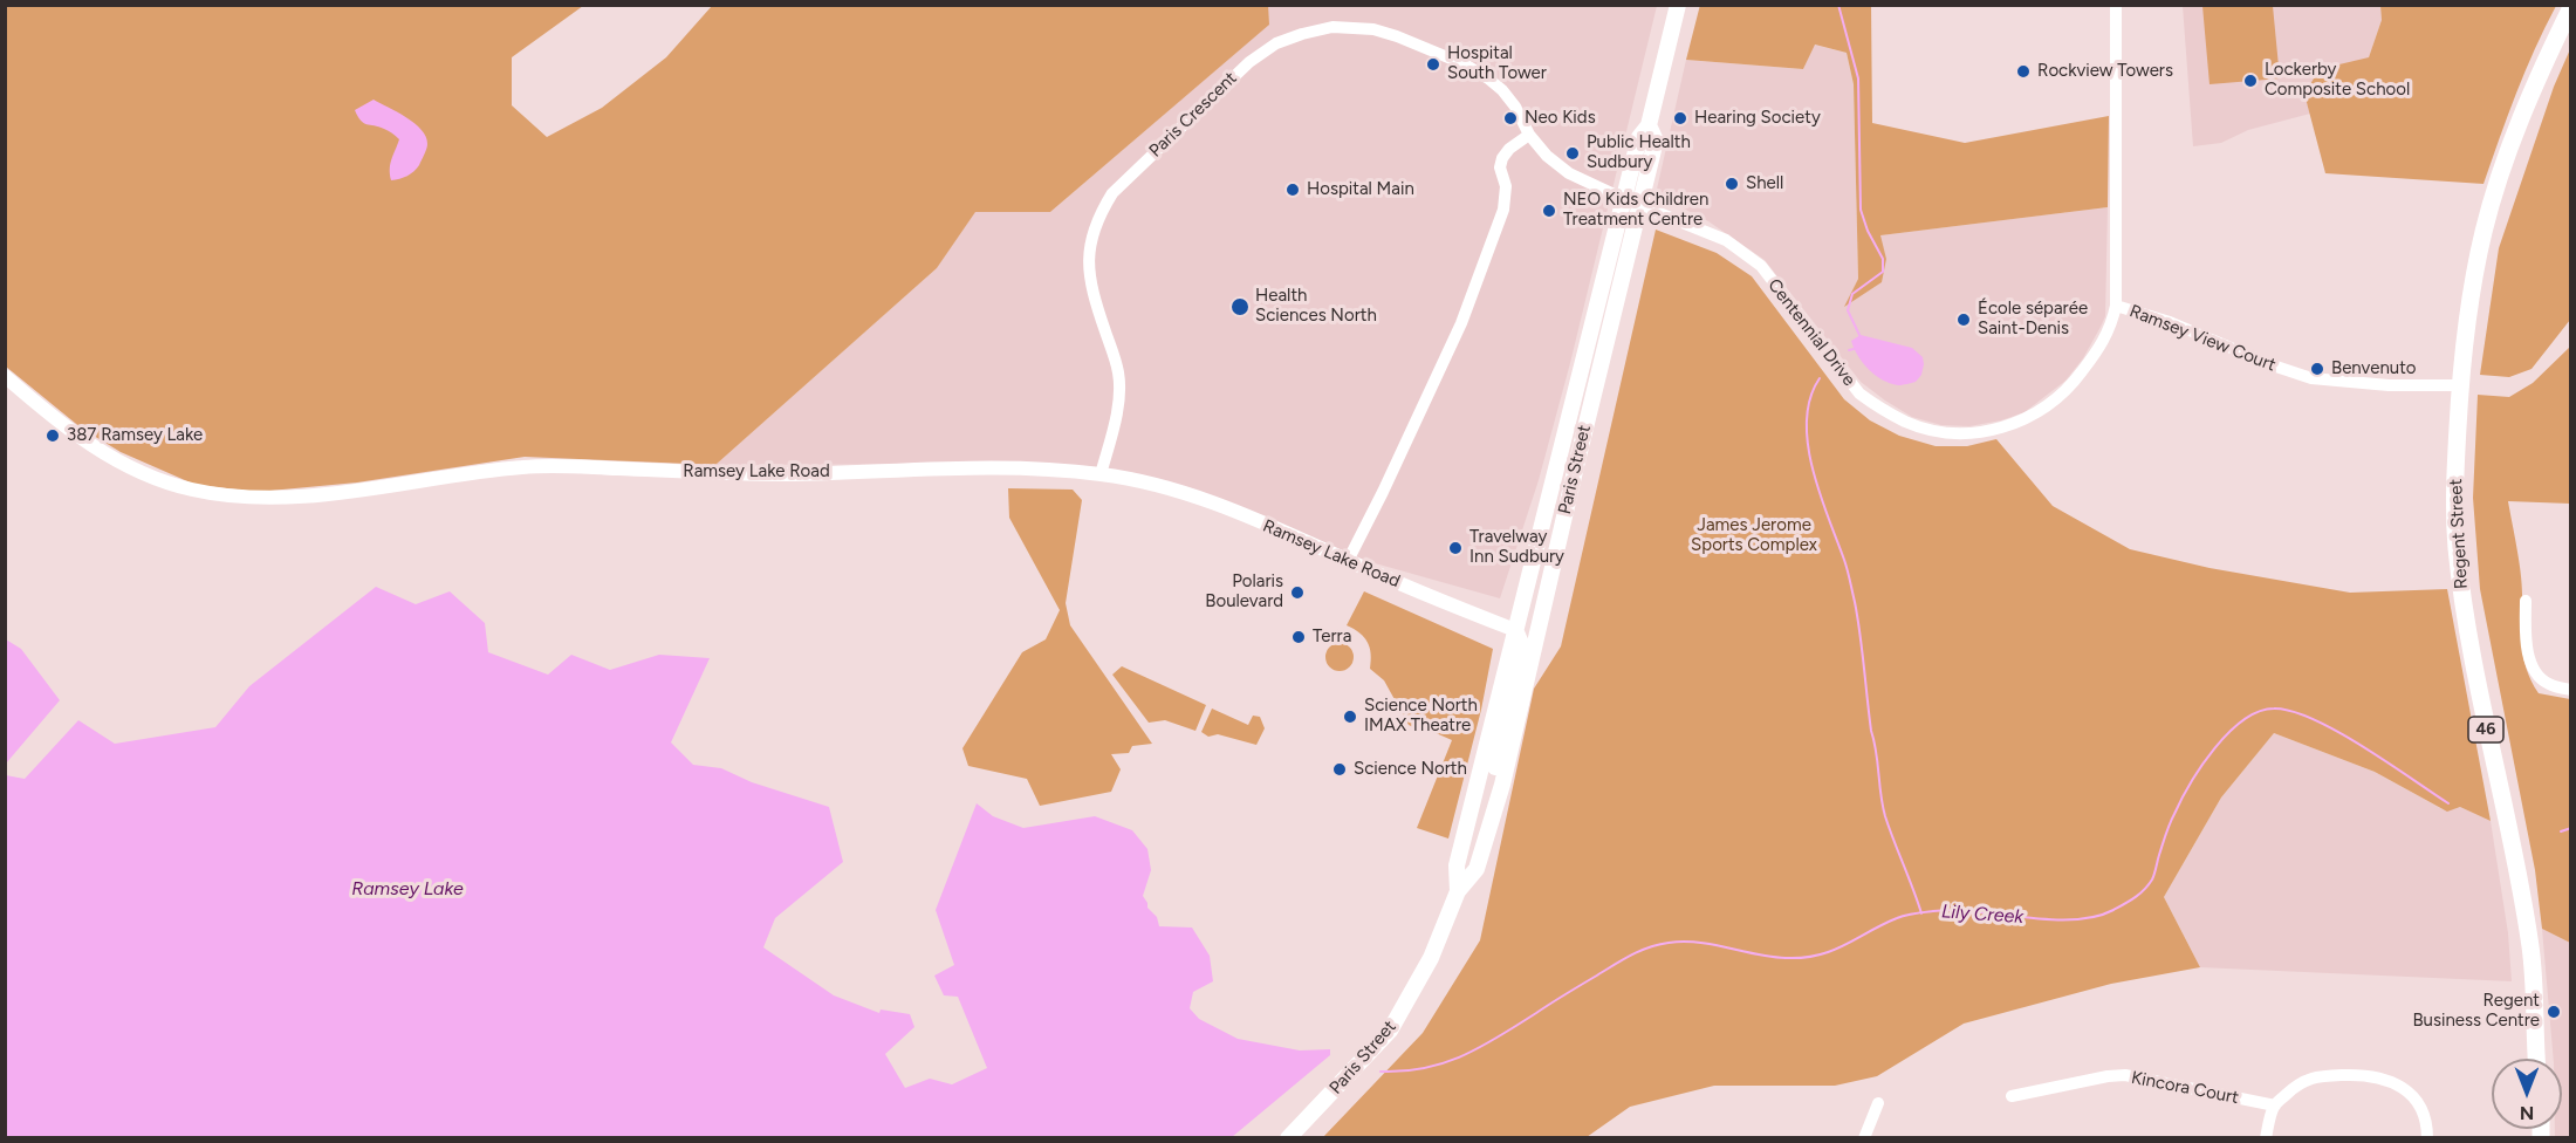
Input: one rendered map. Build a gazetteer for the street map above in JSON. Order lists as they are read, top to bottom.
{
  "streets": {
    "main road": ["Paris Street", "Regent Street", "46"],
    "street": [
      "Paris Crescent",
      "Centennial Drive",
      "Ramsey View Court",
      "Ramsey Lake Road",
      "Kincora Court"
    ]
  },
  "crossings": [
    ["Paris Crescent", "Centennial Drive"],
    ["Paris Crescent", "Paris Street"],
    ["Paris Crescent", "Ramsey Lake Road"],
    ["Centennial Drive", "Ramsey View Court"],
    ["Centennial Drive", "Paris Street"],
    ["Ramsey View Court", "Regent Street"],
    ["Paris Street", "Ramsey Lake Road"]
  ],
  "water": ["Ramsey Lake", "Lily Creek"],
  "parks": ["James Jerome Sports Complex"],
  "places": [
    "Hospital South Tower",
    "Rockview Towers",
    "Lockerby Composite School",
    "Neo Kids",
    "Hearing Society",
    "Public Health Sudbury",
    "Shell",
    "Hospital Main",
    "NEO Kids Children Treatment Centre",
    "Health Sciences North",
    "École séparée Saint-Denis",
    "Benvenuto",
    "387 Ramsey Lake",
    "Travelway Inn Sudbury",
    "Polaris Boulevard",
    "Terra",
    "Science North IMAX Theatre",
    "Science North",
    "Regent Business Centre"
  ],
  "north": "bottom"
}
